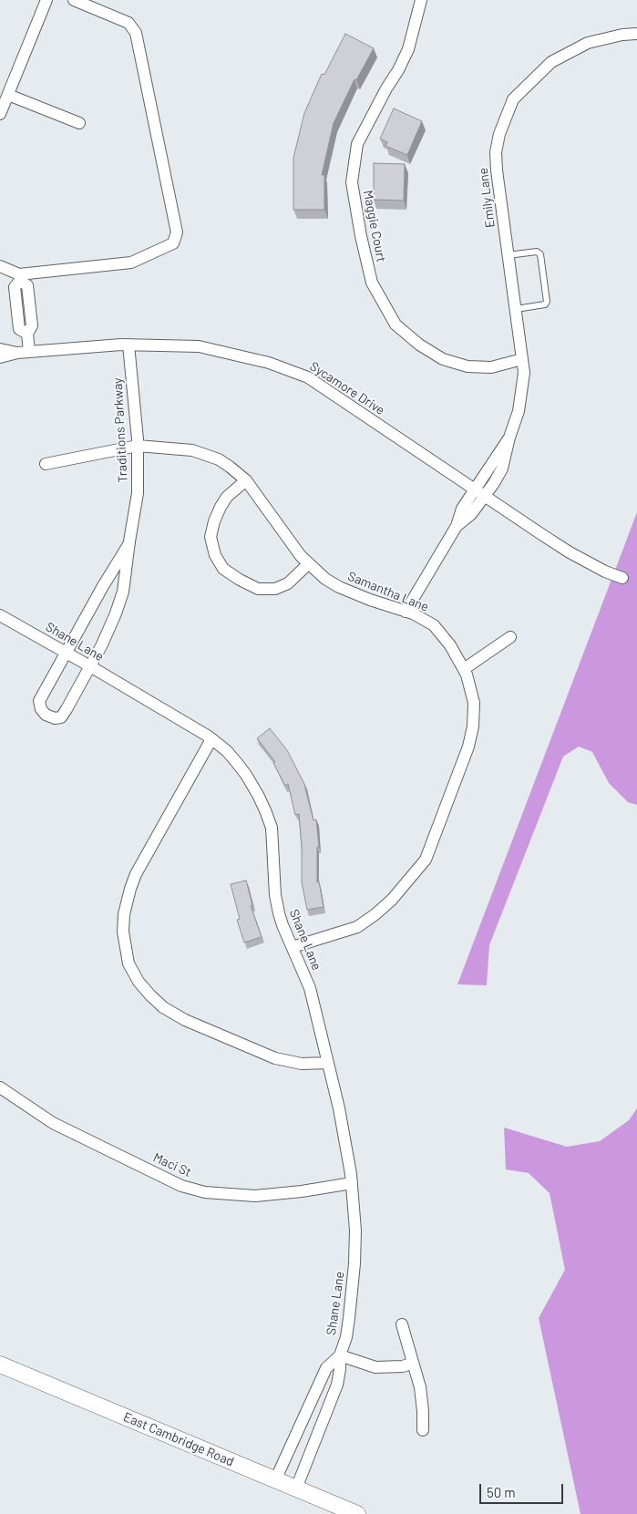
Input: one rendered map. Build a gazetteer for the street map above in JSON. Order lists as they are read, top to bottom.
{
  "streets": {
    "street": [
      "Emily Lane",
      "Maggie Court",
      "Sycamore Drive",
      "Traditions Parkway",
      "Samantha Lane",
      "Shane Lane",
      "Maci St",
      "East Cambridge Road"
    ]
  },
  "crossings": [
    ["Emily Lane", "Maggie Court"],
    ["Emily Lane", "Sycamore Drive"],
    ["Sycamore Drive", "Traditions Parkway"],
    ["Traditions Parkway", "Samantha Lane"],
    ["Traditions Parkway", "Shane Lane"],
    ["Samantha Lane", "Shane Lane"],
    ["Shane Lane", "Maci St"]
  ],
  "scale_bar": "50 m"
}
